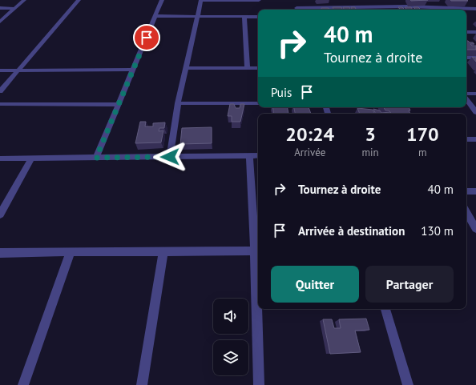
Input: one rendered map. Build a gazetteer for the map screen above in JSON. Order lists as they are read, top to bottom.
{
  "page": {
    "turn": ["40 m", "Tournez à droite"],
    "then": "Puis",
    "eta": [
      "20:24",
      "Arrivée",
      "3",
      "min",
      "170",
      "m"
    ],
    "list": [
      {
        "name": "Tournez à droite",
        "value": "40 m"
      },
      {
        "name": "Arrivée à destination",
        "value": "130 m"
      }
    ],
    "buttons": ["Quitter", "Partager"]
  }
}
